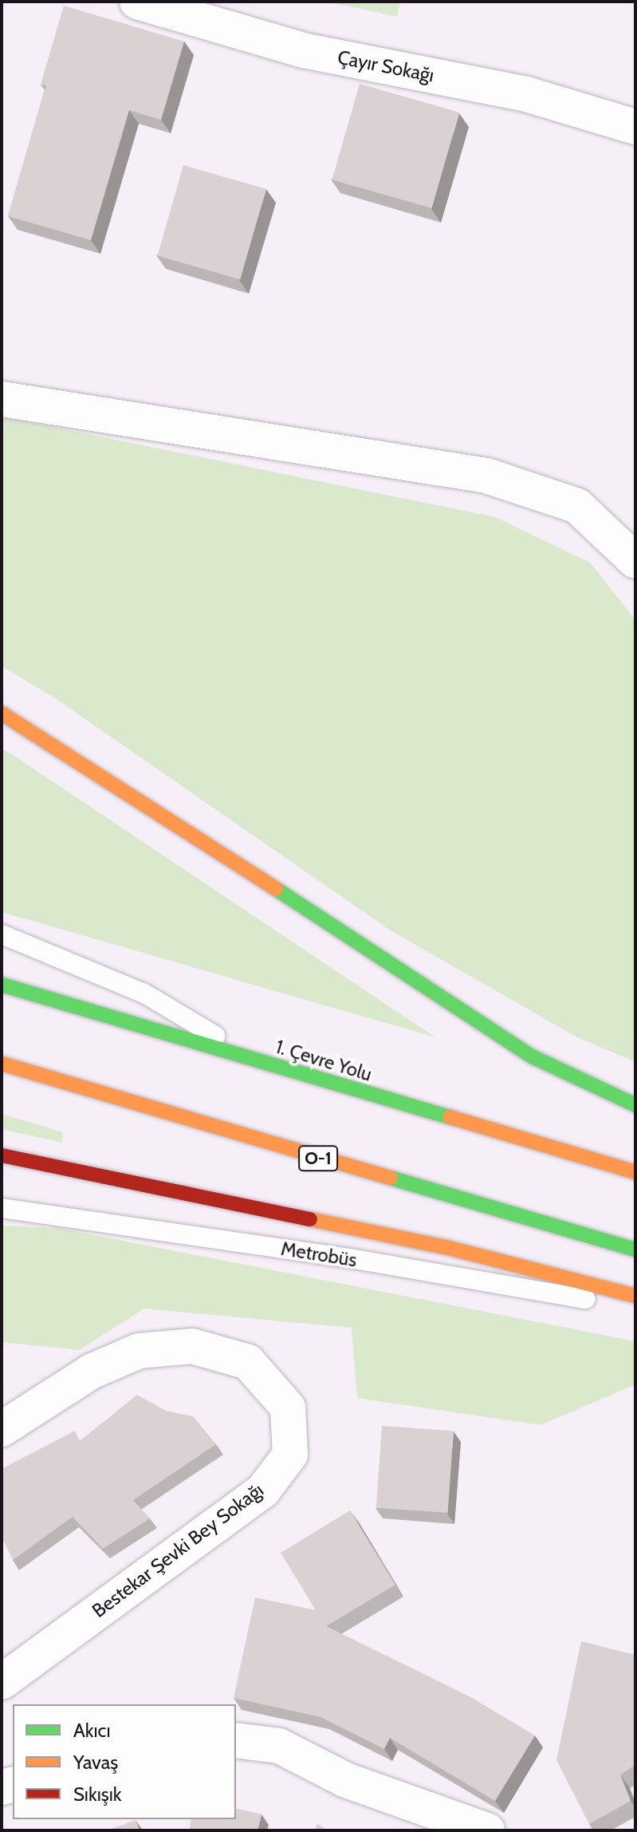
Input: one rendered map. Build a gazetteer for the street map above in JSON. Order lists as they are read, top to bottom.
{
  "streets": {
    "highway": ["1. Çevre Yolu", "O-1"],
    "street": ["Çayır Sokağı", "Bestekar Şevki Bey Sokağı"],
    "lane": ["Metrobüs"]
  },
  "legend": ["Akıcı", "Yavaş", "Sıkışık"]
}
